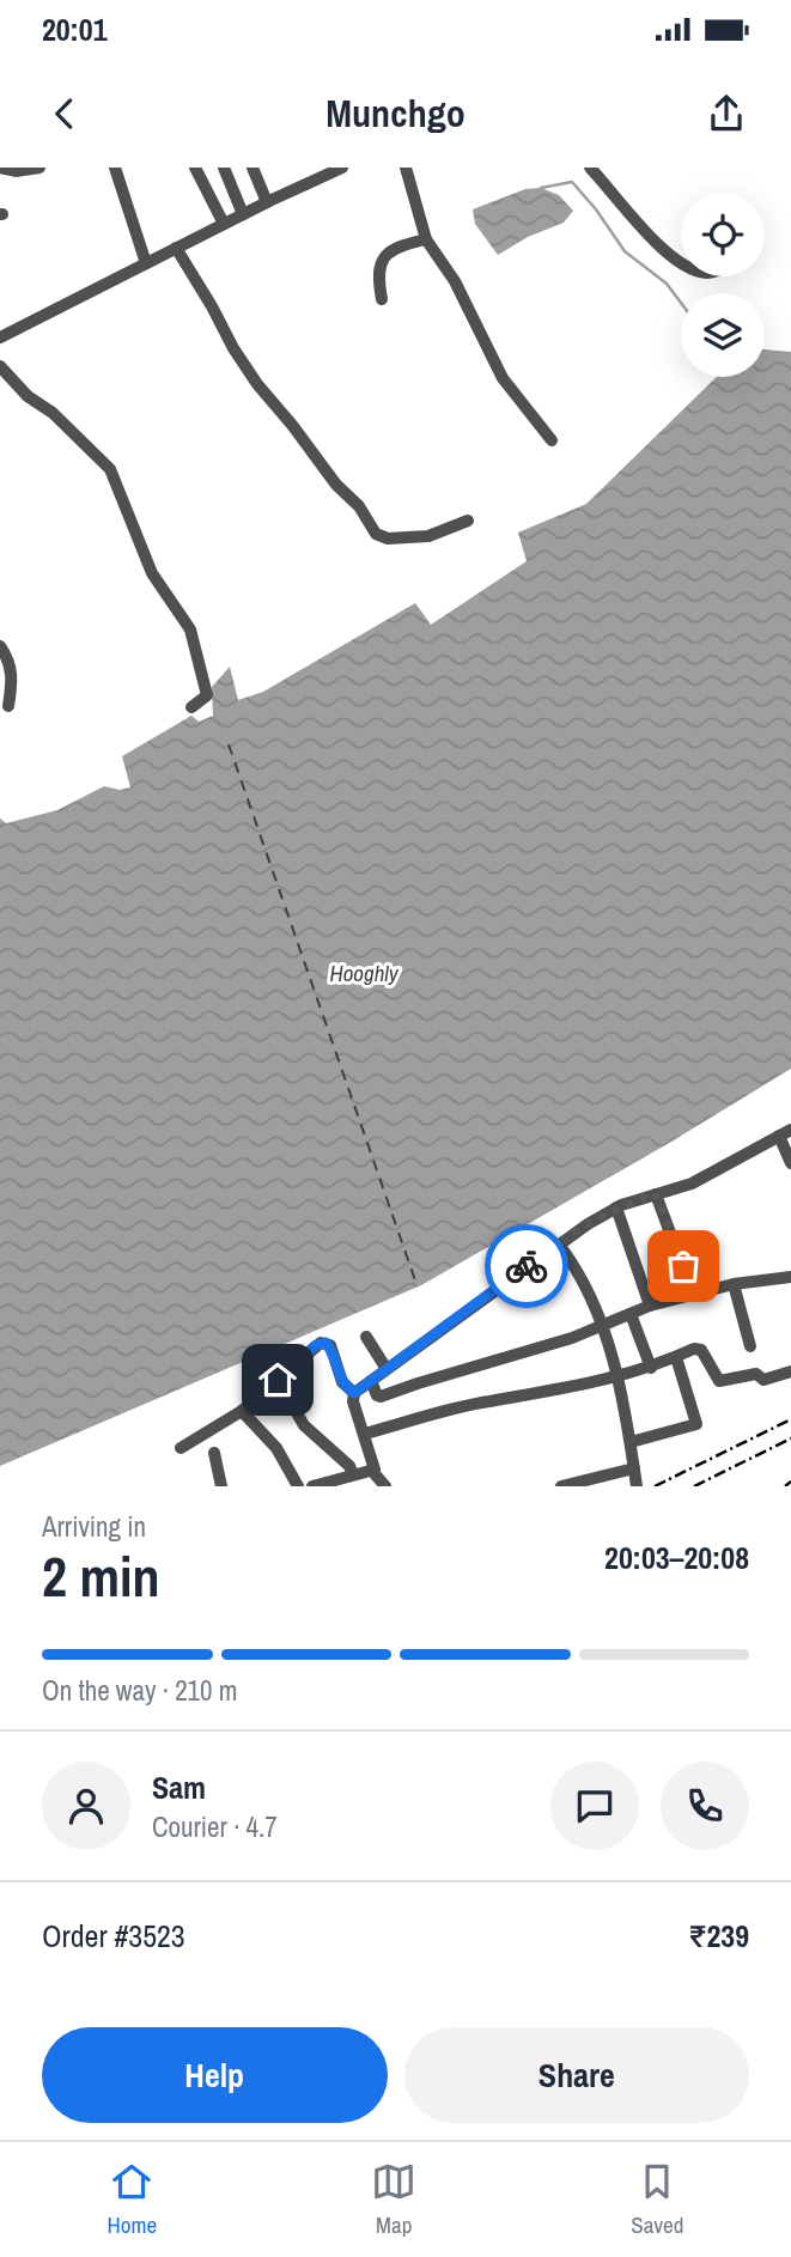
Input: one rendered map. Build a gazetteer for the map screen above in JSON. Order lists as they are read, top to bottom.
{
  "water": ["Hooghly"],
  "page": {
    "status": "20:01",
    "header": "Munchgo",
    "heading": ["2 min", "Arriving in", "20:03–20:08"],
    "panel": [
      "Sam",
      "Courier · 4.7",
      "Order #3523",
      "₹239"
    ],
    "bar": "On the way · 210 m",
    "buttons": ["Help", "Share"],
    "tabs": ["Home", "Map", "Saved"]
  }
}
